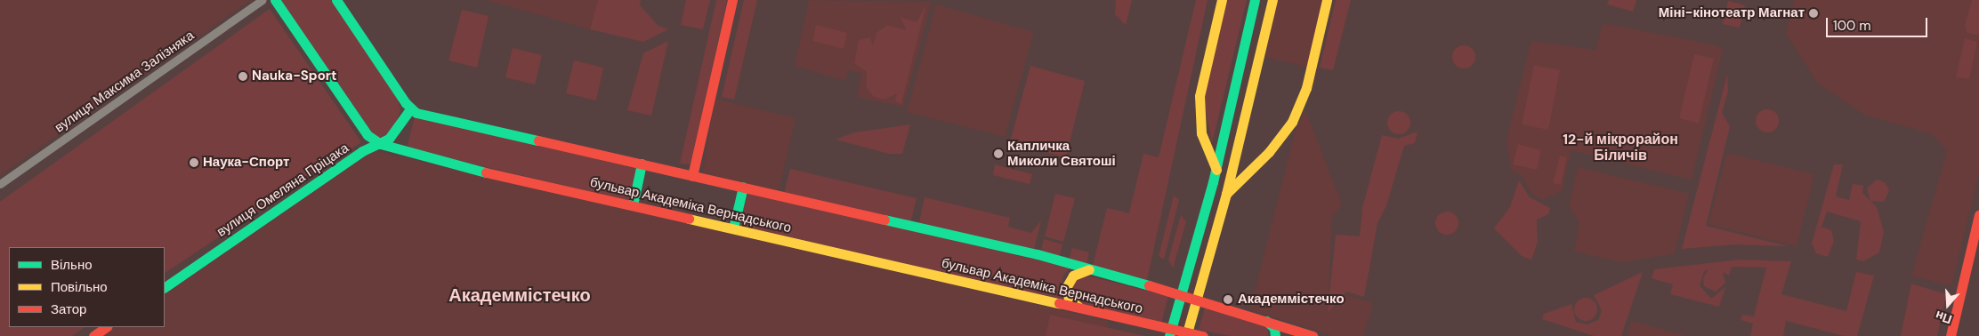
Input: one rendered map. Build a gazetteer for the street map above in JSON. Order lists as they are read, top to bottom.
{
  "streets": {
    "main road": ["вулиця Омеляна Пріцака", "бульвар Академіка Вернадського"],
    "street": ["вулиця Максима Залізняка"]
  },
  "crossings": [
    ["вулиця Омеляна Пріцака", "бульвар Академіка Вернадського"]
  ],
  "districts": ["12-й мікрорайон Біличів", "Академмістечко"],
  "places": [
    "Міні-кінотеатр Магнат",
    "Nauka-Sport",
    "Капличка Миколи Святоші",
    "Наука-Спорт",
    "Академмістечко"
  ],
  "legend": ["Вільно", "Повільно", "Затор"],
  "scale_bar": "100 m",
  "north": "bottom"
}
